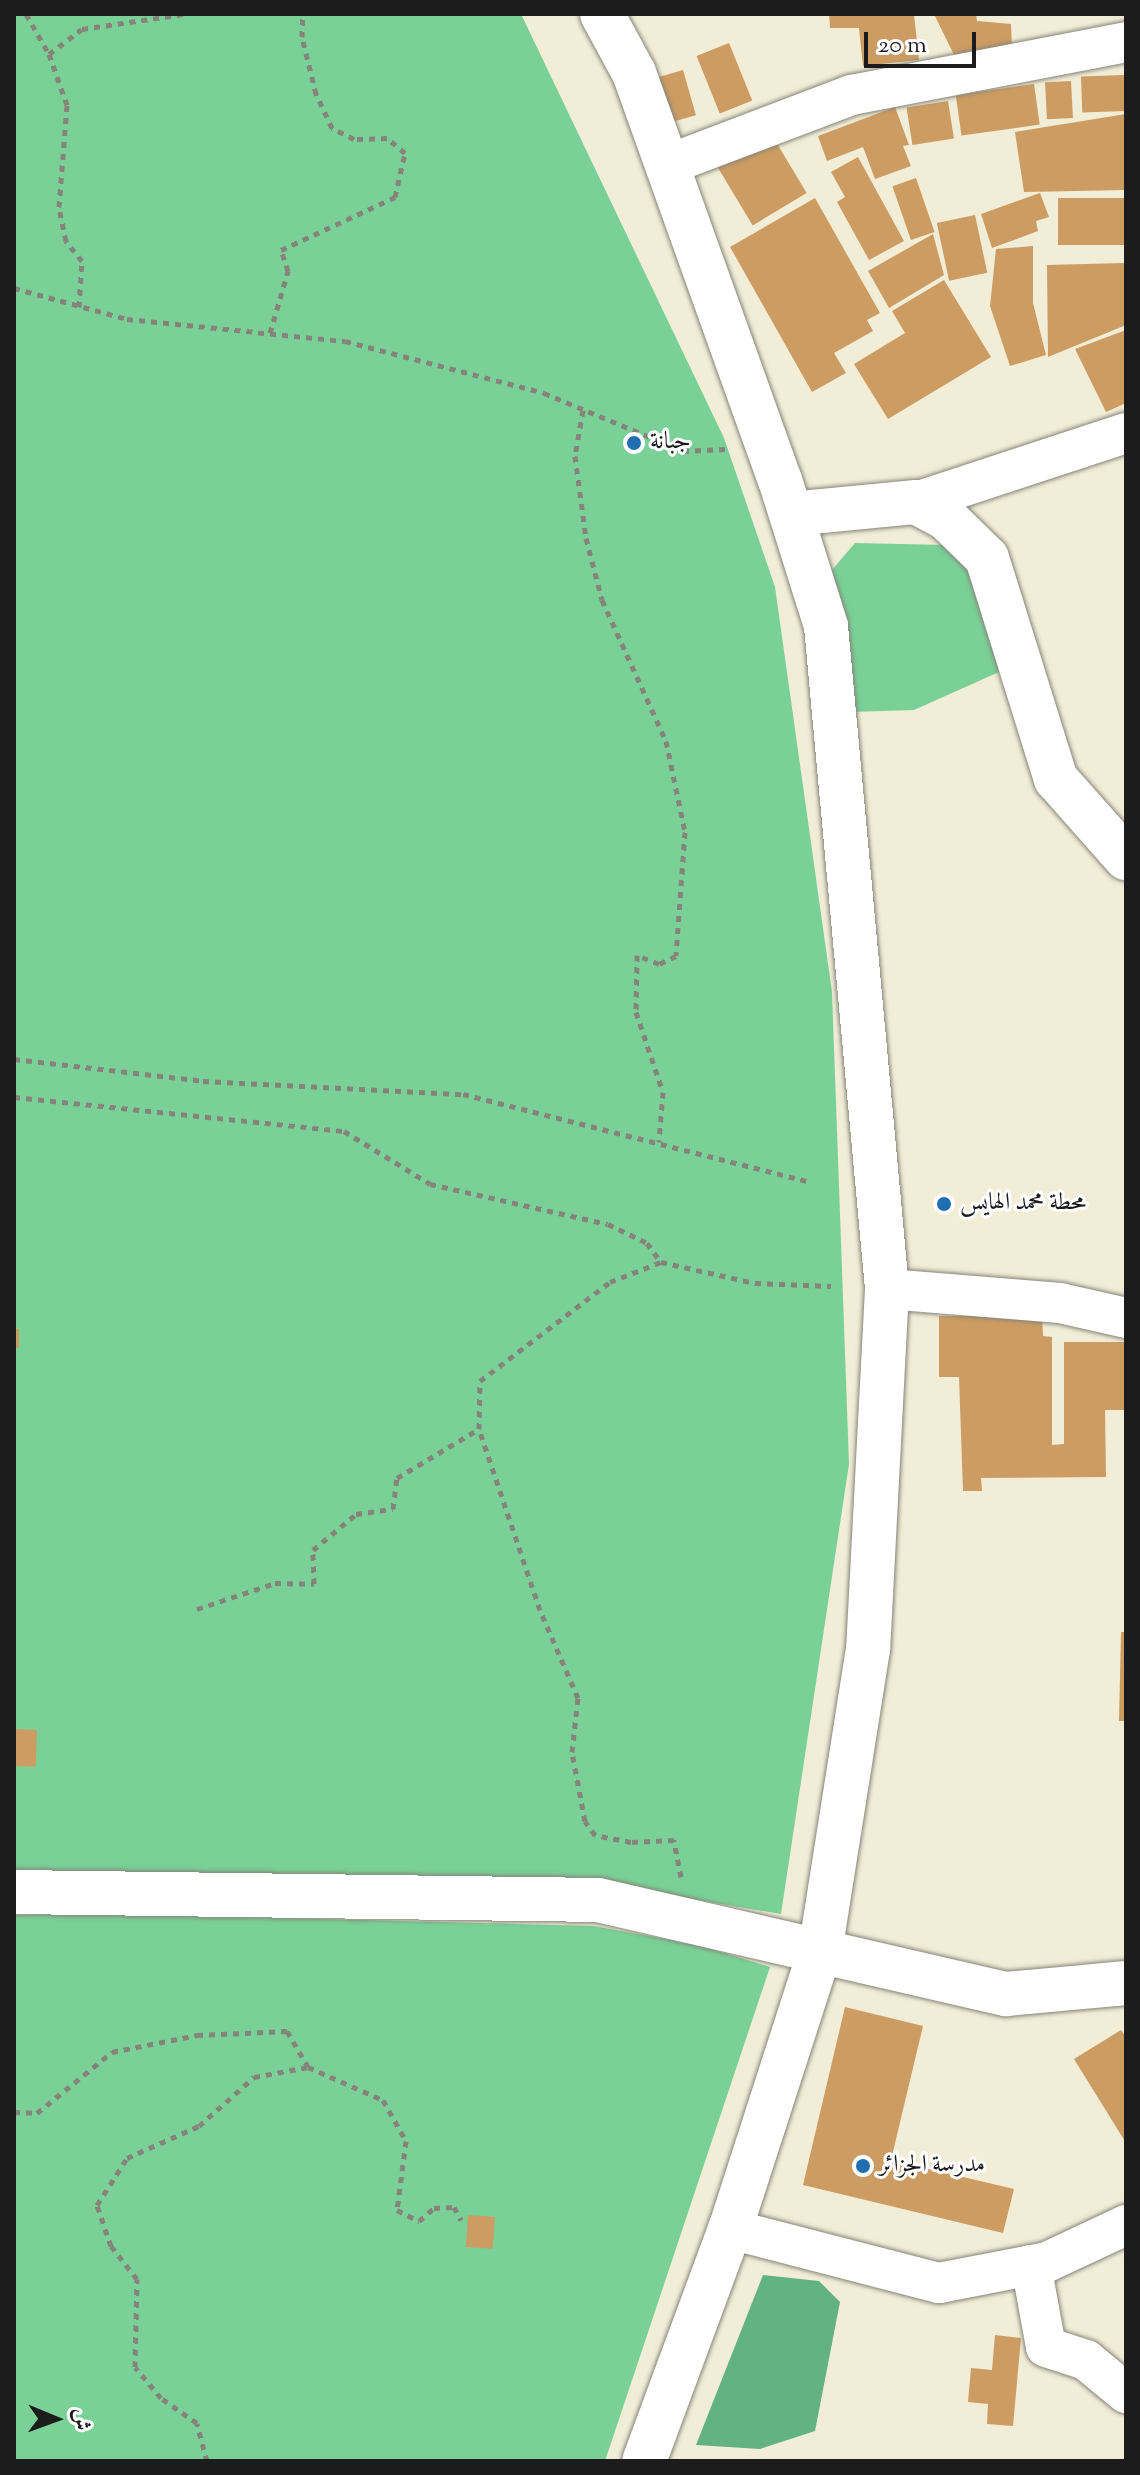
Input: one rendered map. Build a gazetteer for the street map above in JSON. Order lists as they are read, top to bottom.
{
  "places": ["جبانة", "محطة محمد الهايس", "مدرسة الجزائر"],
  "scale_bar": "20 m",
  "north": "right"
}
